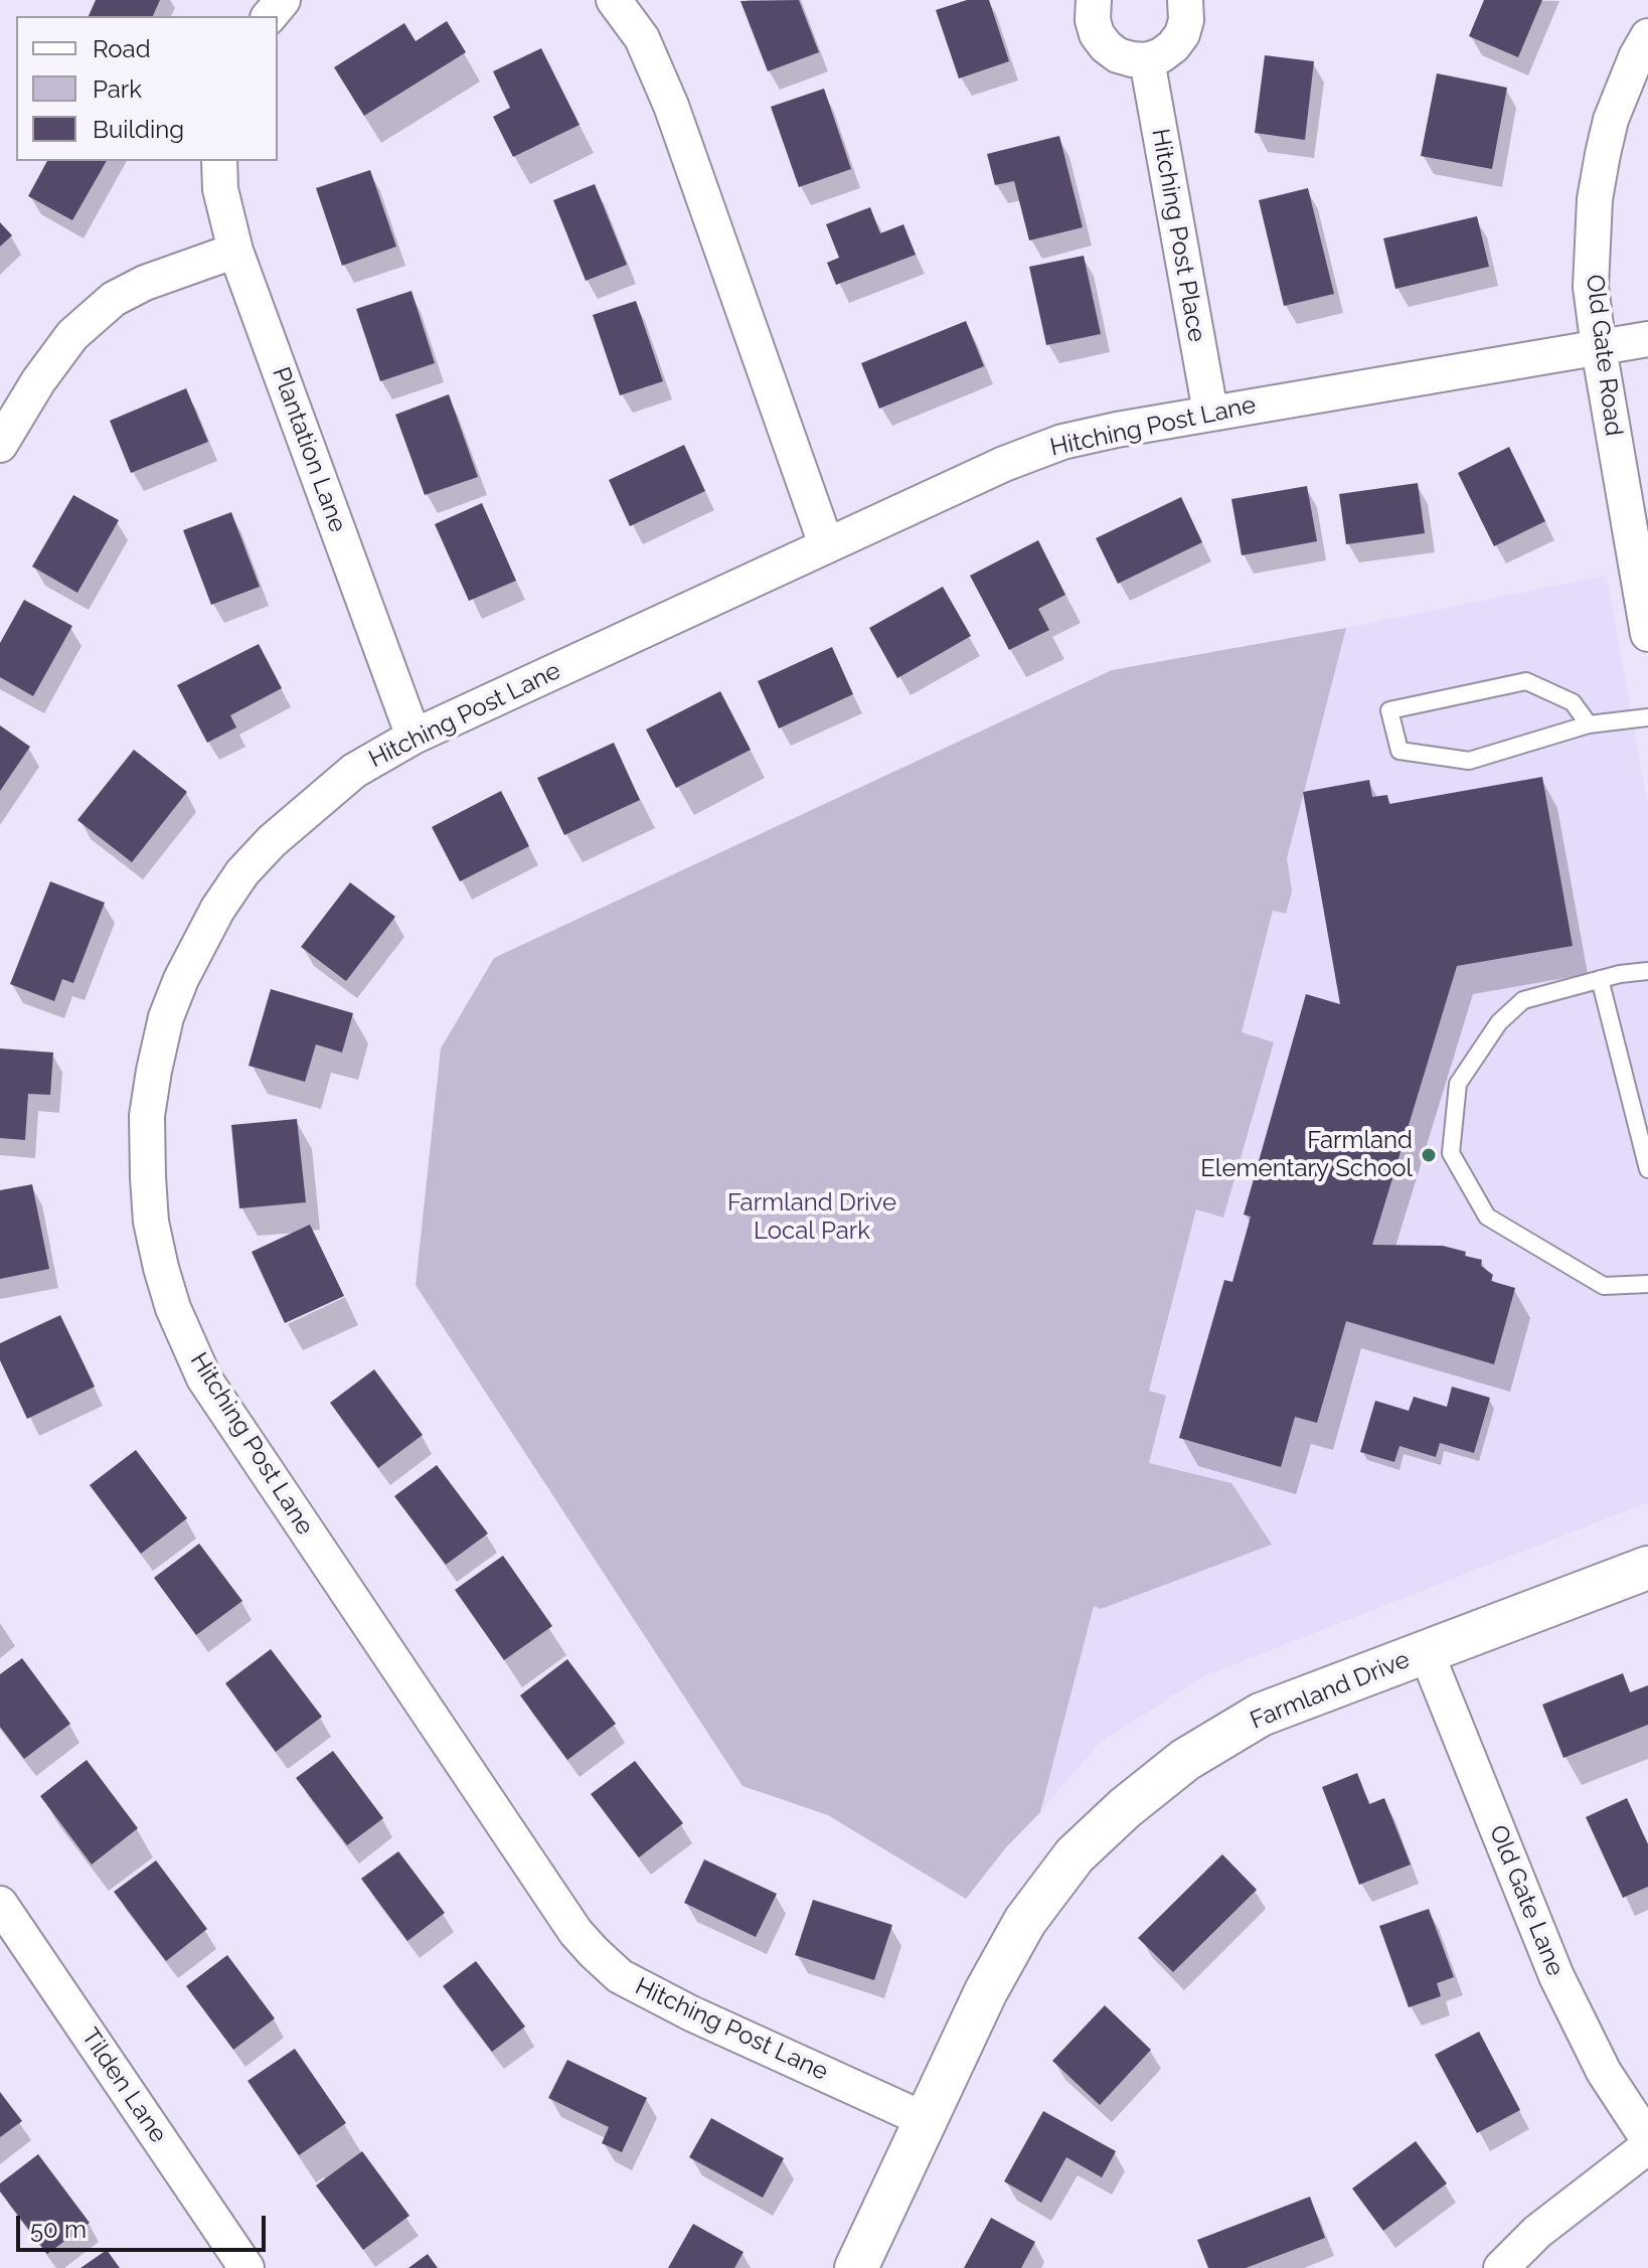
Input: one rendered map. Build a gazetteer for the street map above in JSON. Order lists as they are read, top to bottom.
{
  "streets": {
    "street": [
      "Hitching Post Place",
      "Old Gate Road",
      "Hitching Post Lane",
      "Plantation Lane",
      "Farmland Drive",
      "Old Gate Lane",
      "Tilden Lane"
    ]
  },
  "crossings": [
    ["Hitching Post Place", "Hitching Post Lane"],
    ["Old Gate Road", "Hitching Post Lane"],
    ["Hitching Post Lane", "Plantation Lane"],
    ["Hitching Post Lane", "Farmland Drive"],
    ["Farmland Drive", "Old Gate Lane"]
  ],
  "parks": ["Farmland Drive Local Park"],
  "places": ["Farmland Elementary School"],
  "legend": ["Road", "Park", "Building"],
  "scale_bar": "50 m"
}
